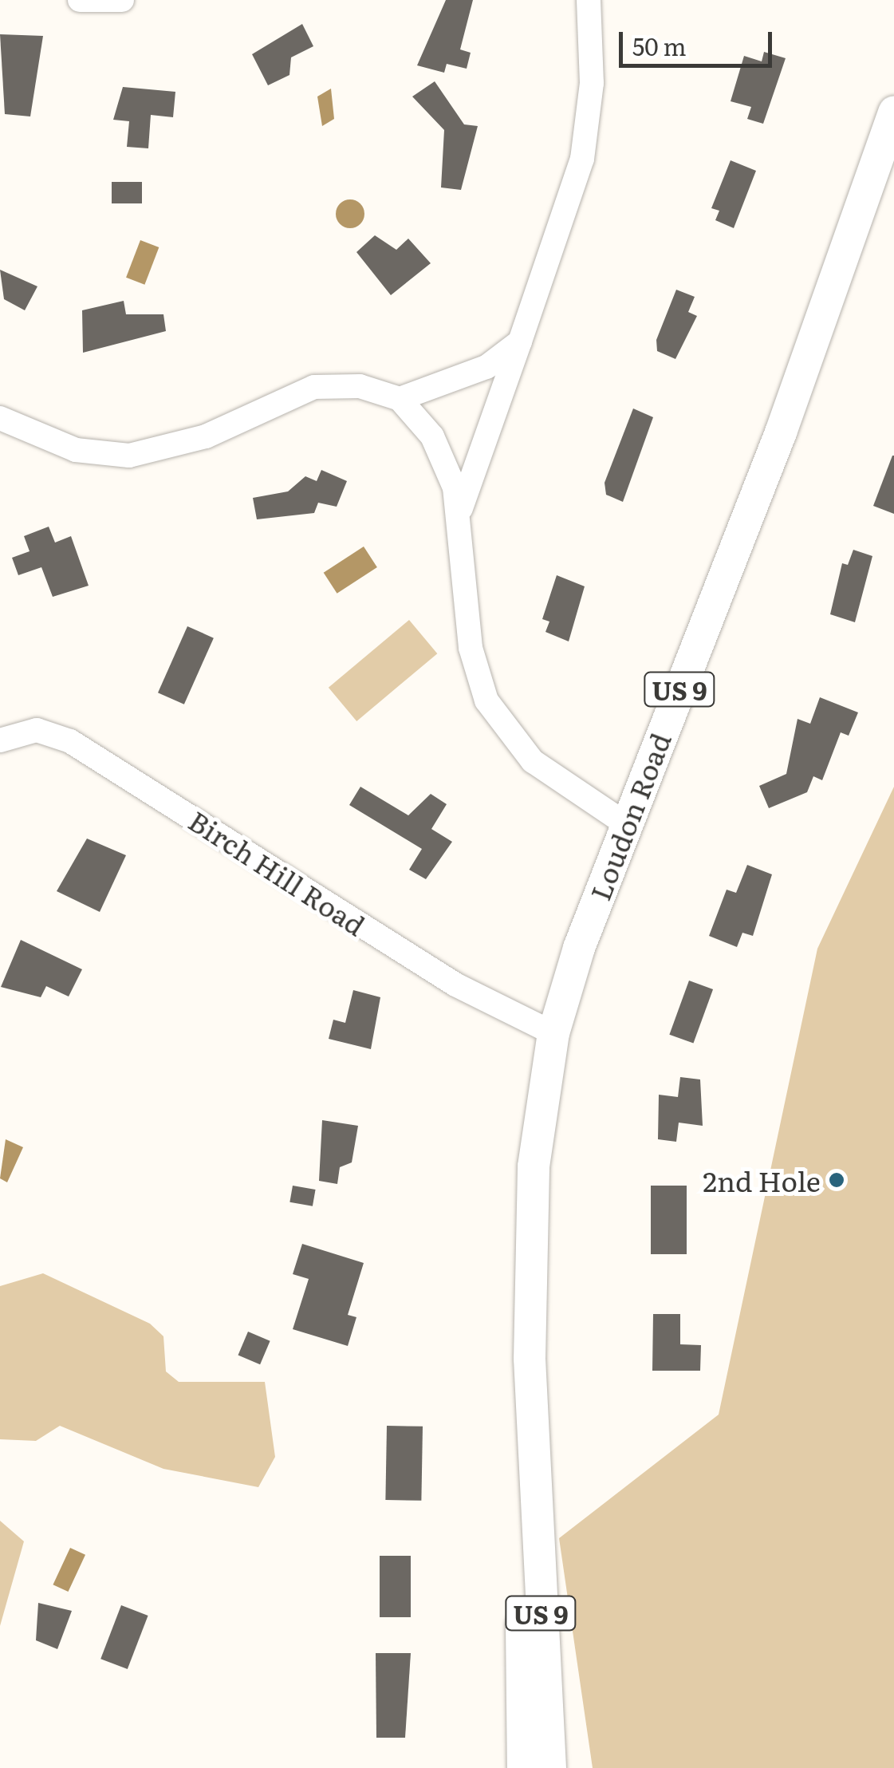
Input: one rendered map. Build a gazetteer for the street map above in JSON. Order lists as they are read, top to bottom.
{
  "streets": {
    "main road": ["US 9", "Loudon Road"],
    "street": ["Birch Hill Road"]
  },
  "crossings": [
    ["US 9", "Loudon Road"],
    ["Loudon Road", "Birch Hill Road"]
  ],
  "places": ["2nd Hole"],
  "scale_bar": "50 m"
}
